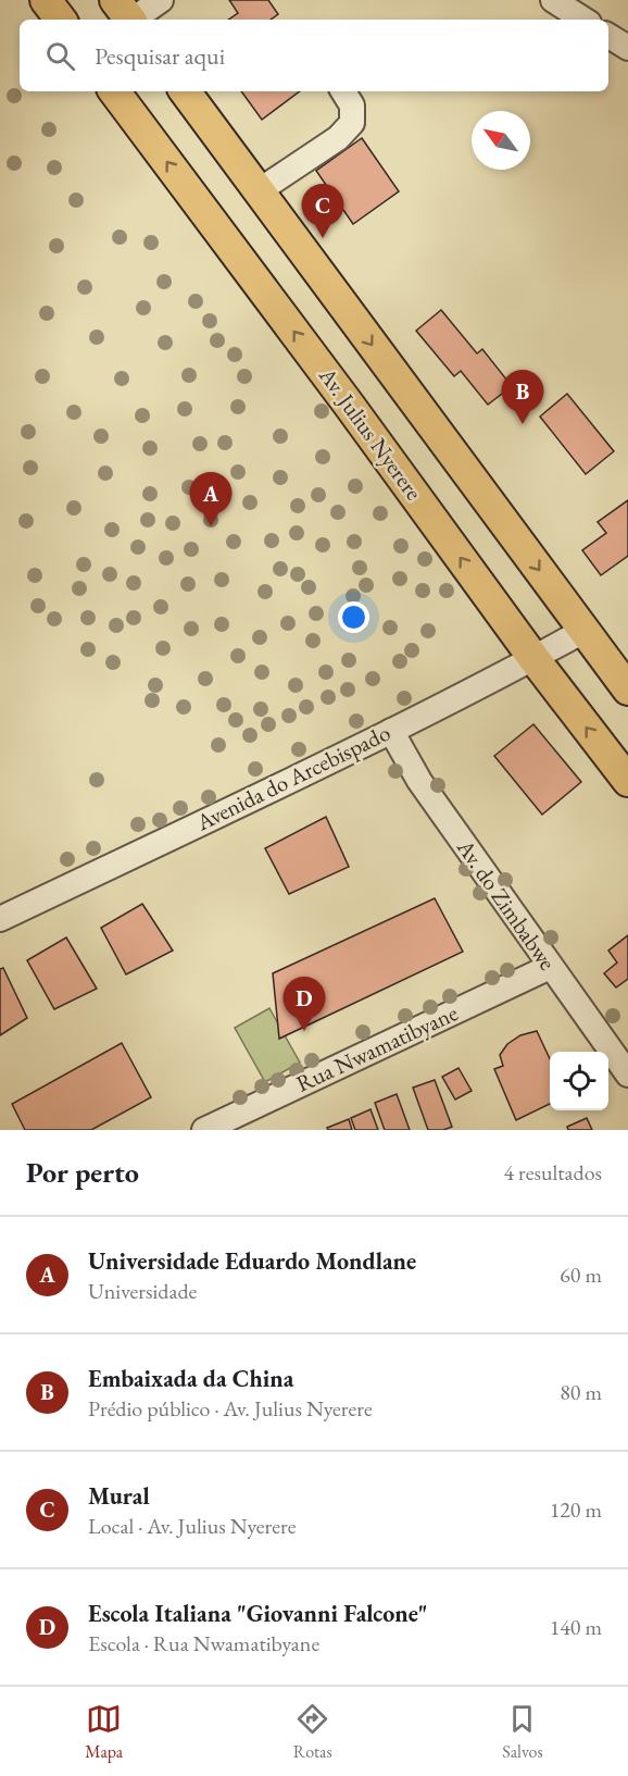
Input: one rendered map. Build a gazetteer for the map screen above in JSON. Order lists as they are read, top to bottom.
{
  "streets": {
    "main road": ["Av. Julius Nyerere"],
    "street": ["Avenida do Arcebispado", "Av. do Zimbabwe", "Rua Nwamatibyane"]
  },
  "crossings": [
    ["Av. Julius Nyerere", "Avenida do Arcebispado"],
    ["Avenida do Arcebispado", "Av. do Zimbabwe"],
    ["Av. do Zimbabwe", "Rua Nwamatibyane"]
  ],
  "north": "top left",
  "page": {
    "search": "Pesquisar aqui",
    "pins": [
      "C",
      "B",
      "A",
      "D"
    ],
    "heading": ["Por perto", "4 resultados"],
    "list": [
      {
        "mark": "A",
        "name": "Universidade Eduardo Mondlane",
        "note": "Universidade",
        "value": "60 m"
      },
      {
        "mark": "B",
        "name": "Embaixada da China",
        "note": "Prédio público · Av. Julius Nyerere",
        "value": "80 m"
      },
      {
        "mark": "C",
        "name": "Mural",
        "note": "Local · Av. Julius Nyerere",
        "value": "120 m"
      },
      {
        "mark": "D",
        "name": "Escola Italiana \"Giovanni Falcone\"",
        "note": "Escola · Rua Nwamatibyane",
        "value": "140 m"
      }
    ],
    "nav": ["Mapa", "Rotas", "Salvos"]
  }
}
